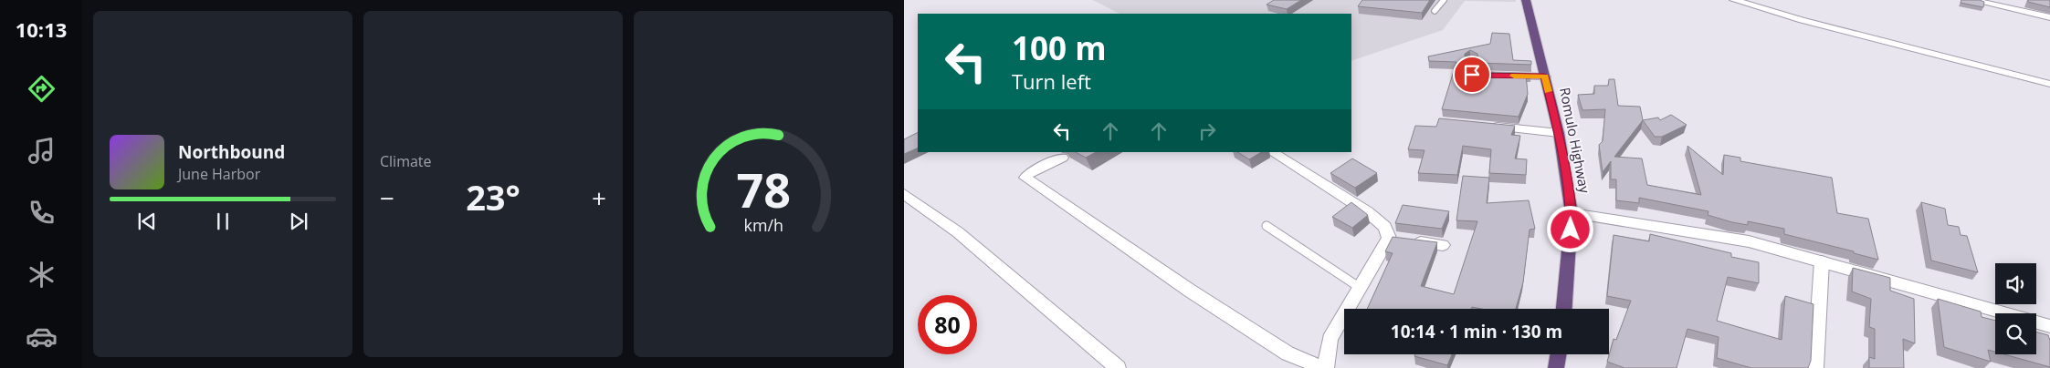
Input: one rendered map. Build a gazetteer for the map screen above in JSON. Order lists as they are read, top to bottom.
{
  "streets": {
    "highway": ["Romulo Highway"]
  },
  "page": {
    "tabs": "10:13",
    "tile": "Climate",
    "turn": ["100 m", "Turn left"],
    "song": ["Northbound", "June Harbor"],
    "heat": ["−", "23°", "+"],
    "limit": "80",
    "trip": "10:14 · 1 min · 130 m",
    "gauge": ["78", "km/h"]
  }
}
